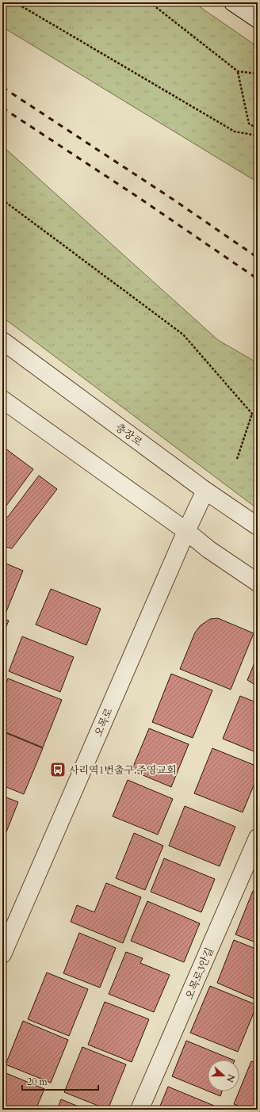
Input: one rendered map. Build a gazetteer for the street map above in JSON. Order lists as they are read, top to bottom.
{
  "streets": {
    "street": ["충장로", "오목로", "오목로3안길"]
  },
  "crossings": [
    ["충장로", "오목로"]
  ],
  "places": {
    "bus stop": ["사리역1번출구.주영교회"]
  },
  "scale_bar": "20 m",
  "north": "right"
}
